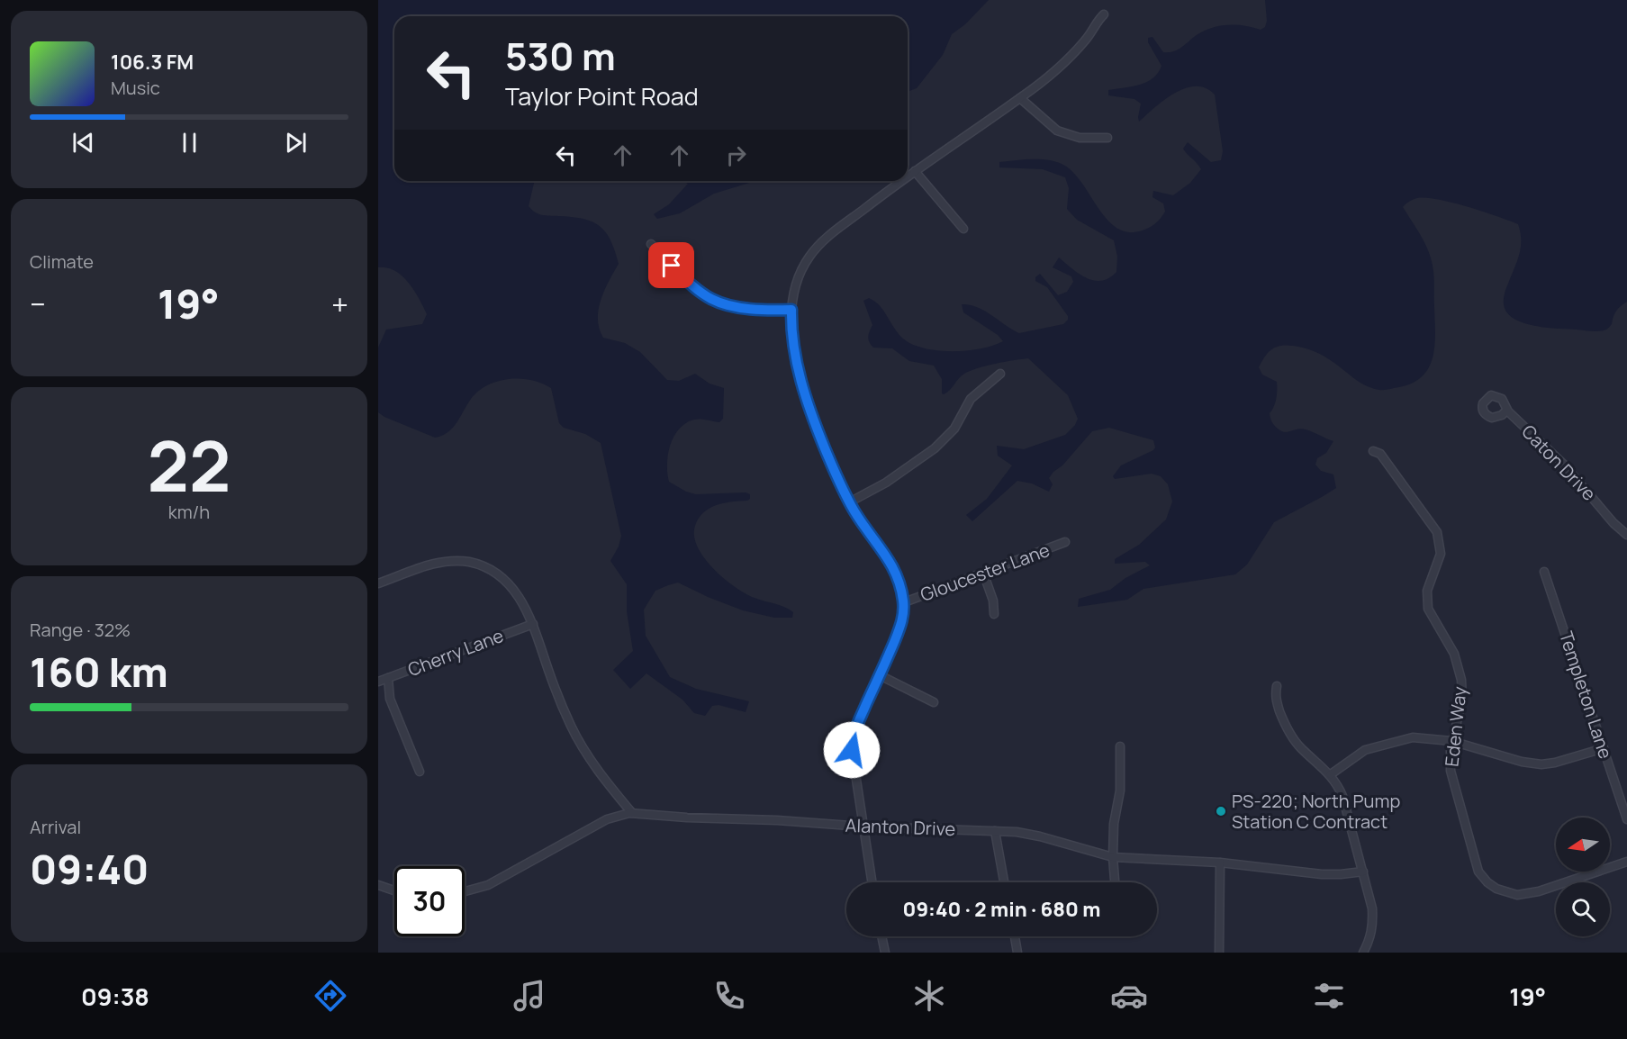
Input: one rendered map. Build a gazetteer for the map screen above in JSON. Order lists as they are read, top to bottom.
{
  "streets": {
    "street": [
      "Caton Drive",
      "Gloucester Lane",
      "Cherry Lane",
      "Templeton Lane",
      "Eden Way",
      "Alanton Drive"
    ]
  },
  "places": ["PS-220; North Pump Station C Contract"],
  "north": "left",
  "page": {
    "turn": ["530 m", "Taylor Point Road"],
    "song": ["106.3 FM", "Music"],
    "tile": [
      "Climate",
      ["22", "km/h"],
      ["Range · 32%", "160 km"],
      ["Arrival", "09:40"]
    ],
    "heat": ["−", "19°", "+"],
    "limit": "30",
    "trip": "09:40 · 2 min · 680 m",
    "tabs": ["09:38", "19°"]
  }
}
